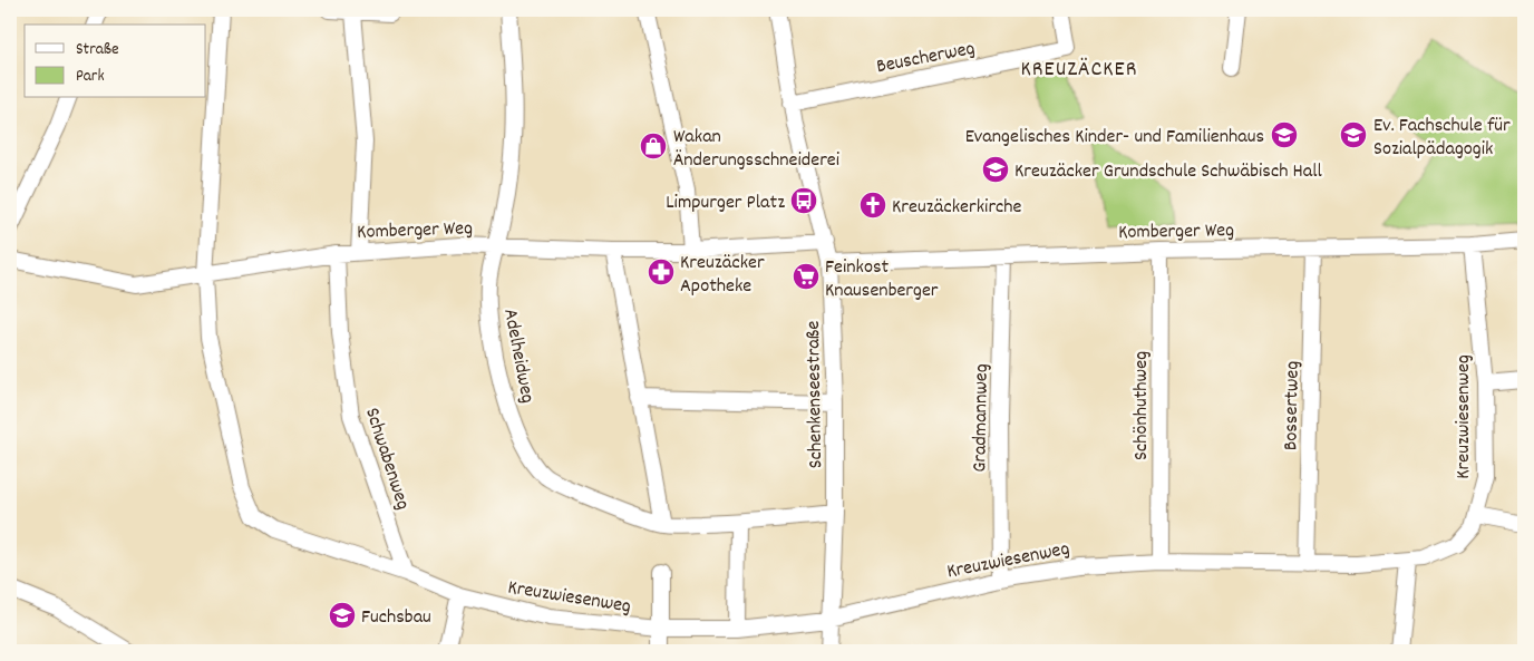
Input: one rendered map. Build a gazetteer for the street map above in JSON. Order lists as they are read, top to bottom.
{
  "streets": {
    "street": [
      "Beuscherweg",
      "Komberger Weg",
      "Adelheidweg",
      "Schenkenseestraße",
      "Schönhuthweg",
      "Bossertweg",
      "Kreuzwiesenweg",
      "Gradmannweg",
      "Schwabenweg"
    ]
  },
  "crossings": [
    ["Beuscherweg", "Schenkenseestraße"],
    ["Komberger Weg", "Adelheidweg"],
    ["Komberger Weg", "Schenkenseestraße"],
    ["Komberger Weg", "Schönhuthweg"],
    ["Komberger Weg", "Bossertweg"],
    ["Komberger Weg", "Kreuzwiesenweg"],
    ["Komberger Weg", "Gradmannweg"],
    ["Komberger Weg", "Schwabenweg"],
    ["Schenkenseestraße", "Kreuzwiesenweg"],
    ["Schönhuthweg", "Kreuzwiesenweg"],
    ["Bossertweg", "Kreuzwiesenweg"],
    ["Kreuzwiesenweg", "Gradmannweg"],
    ["Kreuzwiesenweg", "Schwabenweg"]
  ],
  "districts": ["KREUZÄCKER"],
  "places": {
    "school or university": [
      "Evangelisches Kinder- und Familienhaus",
      "Ev. Fachschule für Sozialpädagogik",
      "Kreuzäcker Grundschule Schwäbisch Hall",
      "Fuchsbau"
    ],
    "shop": ["Wakan Änderungsschneiderei"],
    "bus stop": ["Limpurger Platz"],
    "church": ["Kreuzäckerkirche"],
    "pharmacy": ["Kreuzäcker Apotheke"],
    "supermarket": ["Feinkost Knausenberger"]
  },
  "legend": ["Straße", "Park"]
}
